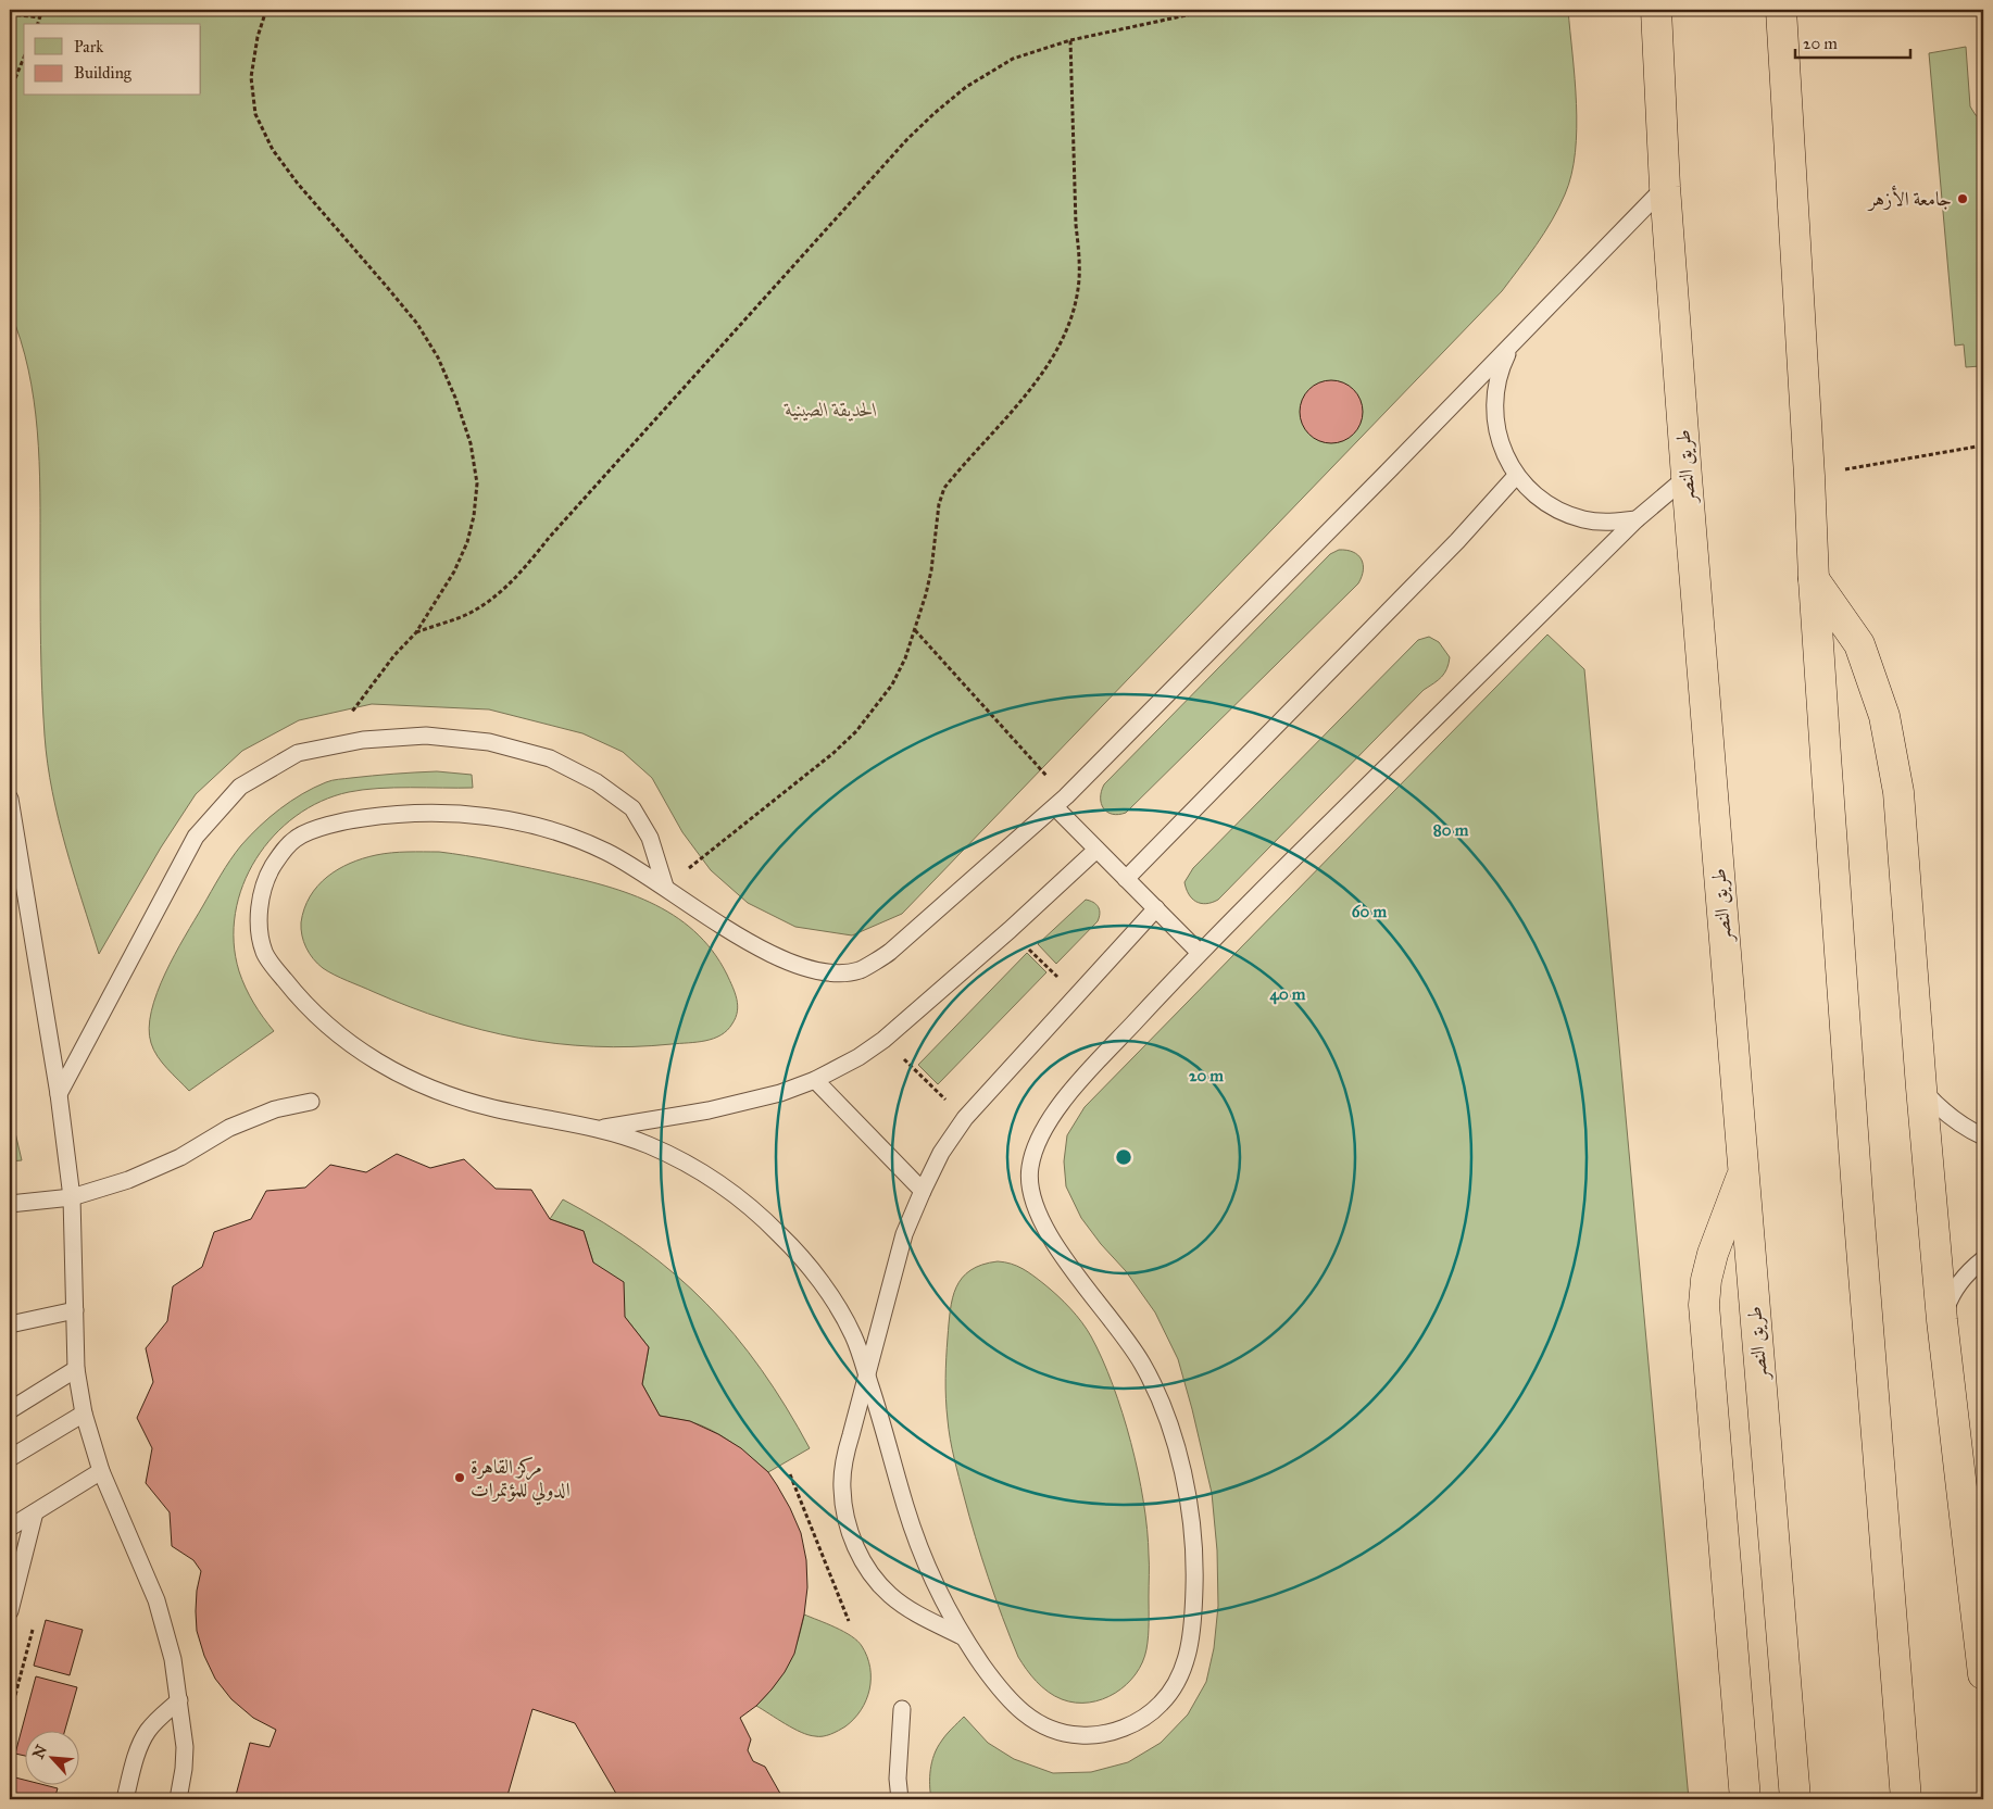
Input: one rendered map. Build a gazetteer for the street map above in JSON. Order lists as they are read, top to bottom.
{
  "streets": {
    "highway": ["طريق النصر"]
  },
  "parks": ["الحديقة الصينية"],
  "places": ["جامعة الأزهر", "مركز القاهرة الدولي للمؤتمرات"],
  "legend": ["Park", "Building"],
  "scale_bar": "20 m",
  "north": "top left",
  "rings": [
    "80 m",
    "60 m",
    "40 m",
    "20 m"
  ]
}
